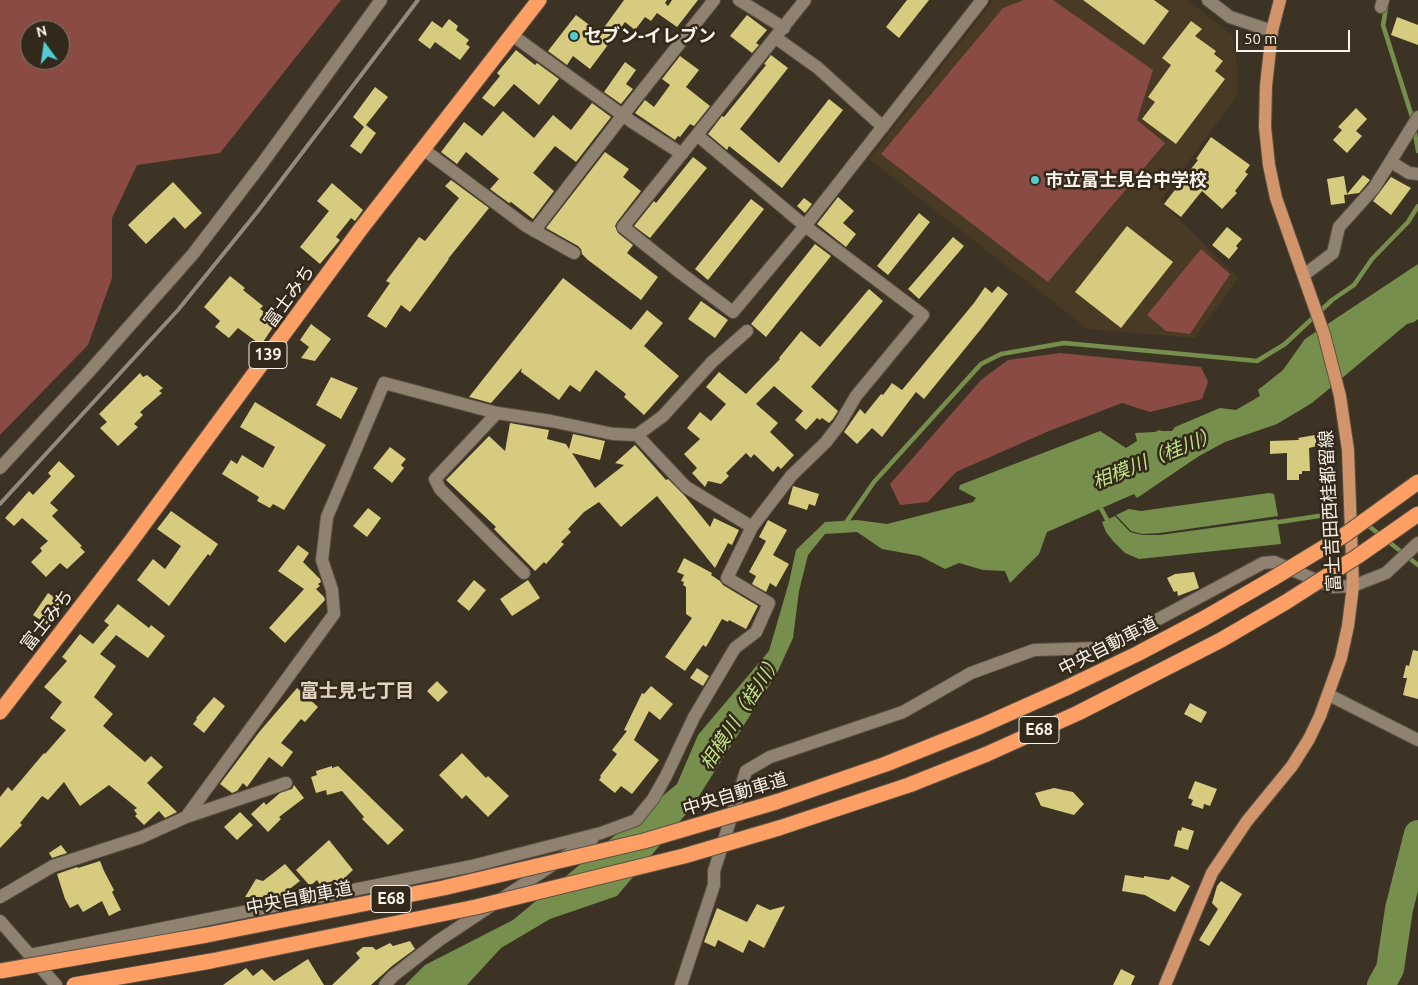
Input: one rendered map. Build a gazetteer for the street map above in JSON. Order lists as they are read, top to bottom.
{
  "streets": {
    "highway": [
      "富士みち",
      "139",
      "中央自動車道",
      "E68"
    ],
    "main road": ["富士吉田西桂都留線"]
  },
  "districts": ["富士見七丁目"],
  "water": ["相模川（桂川）"],
  "places": ["セブン-イレブン", "市立富士見台中学校"],
  "scale_bar": "50 m",
  "north": "top"
}
